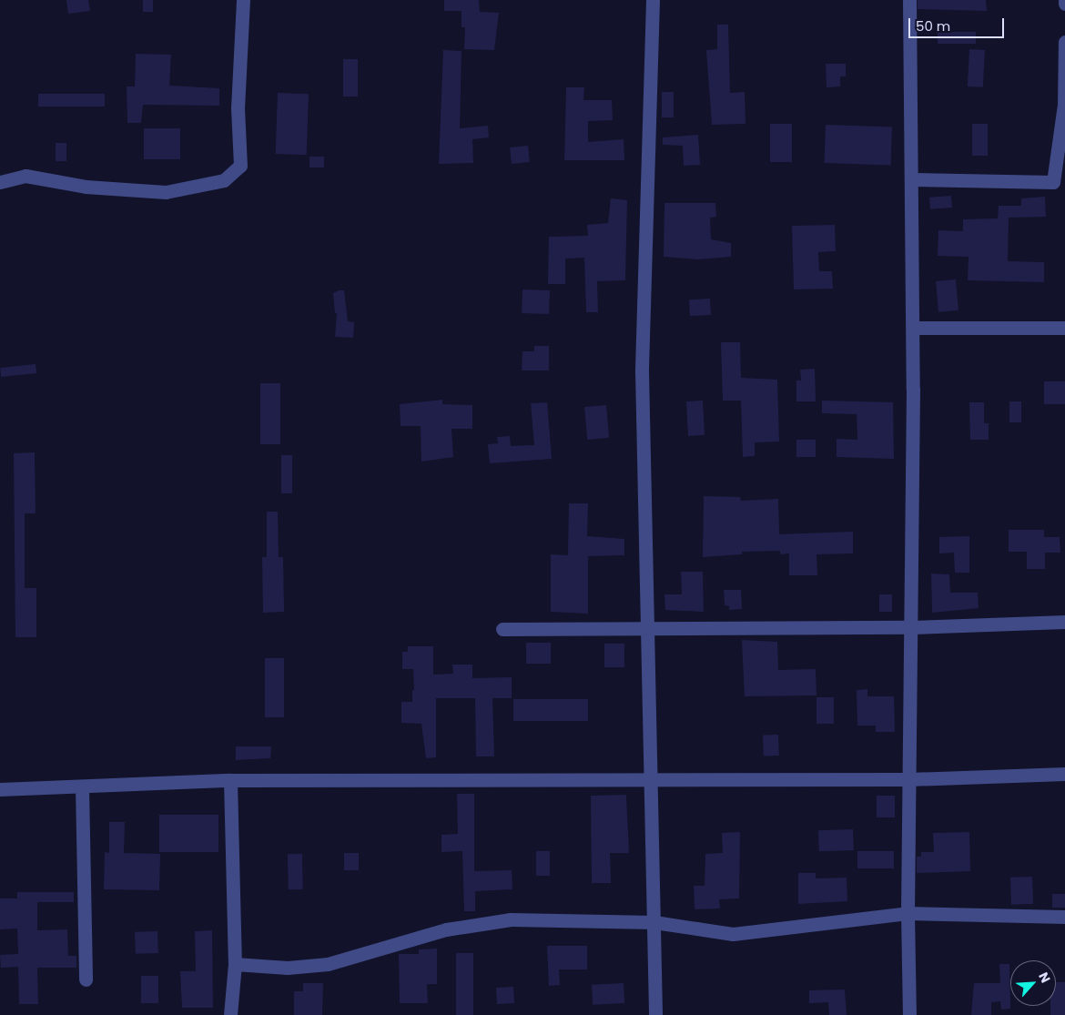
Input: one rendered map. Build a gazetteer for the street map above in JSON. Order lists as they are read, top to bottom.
{
  "scale_bar": "50 m",
  "north": "top right"
}
